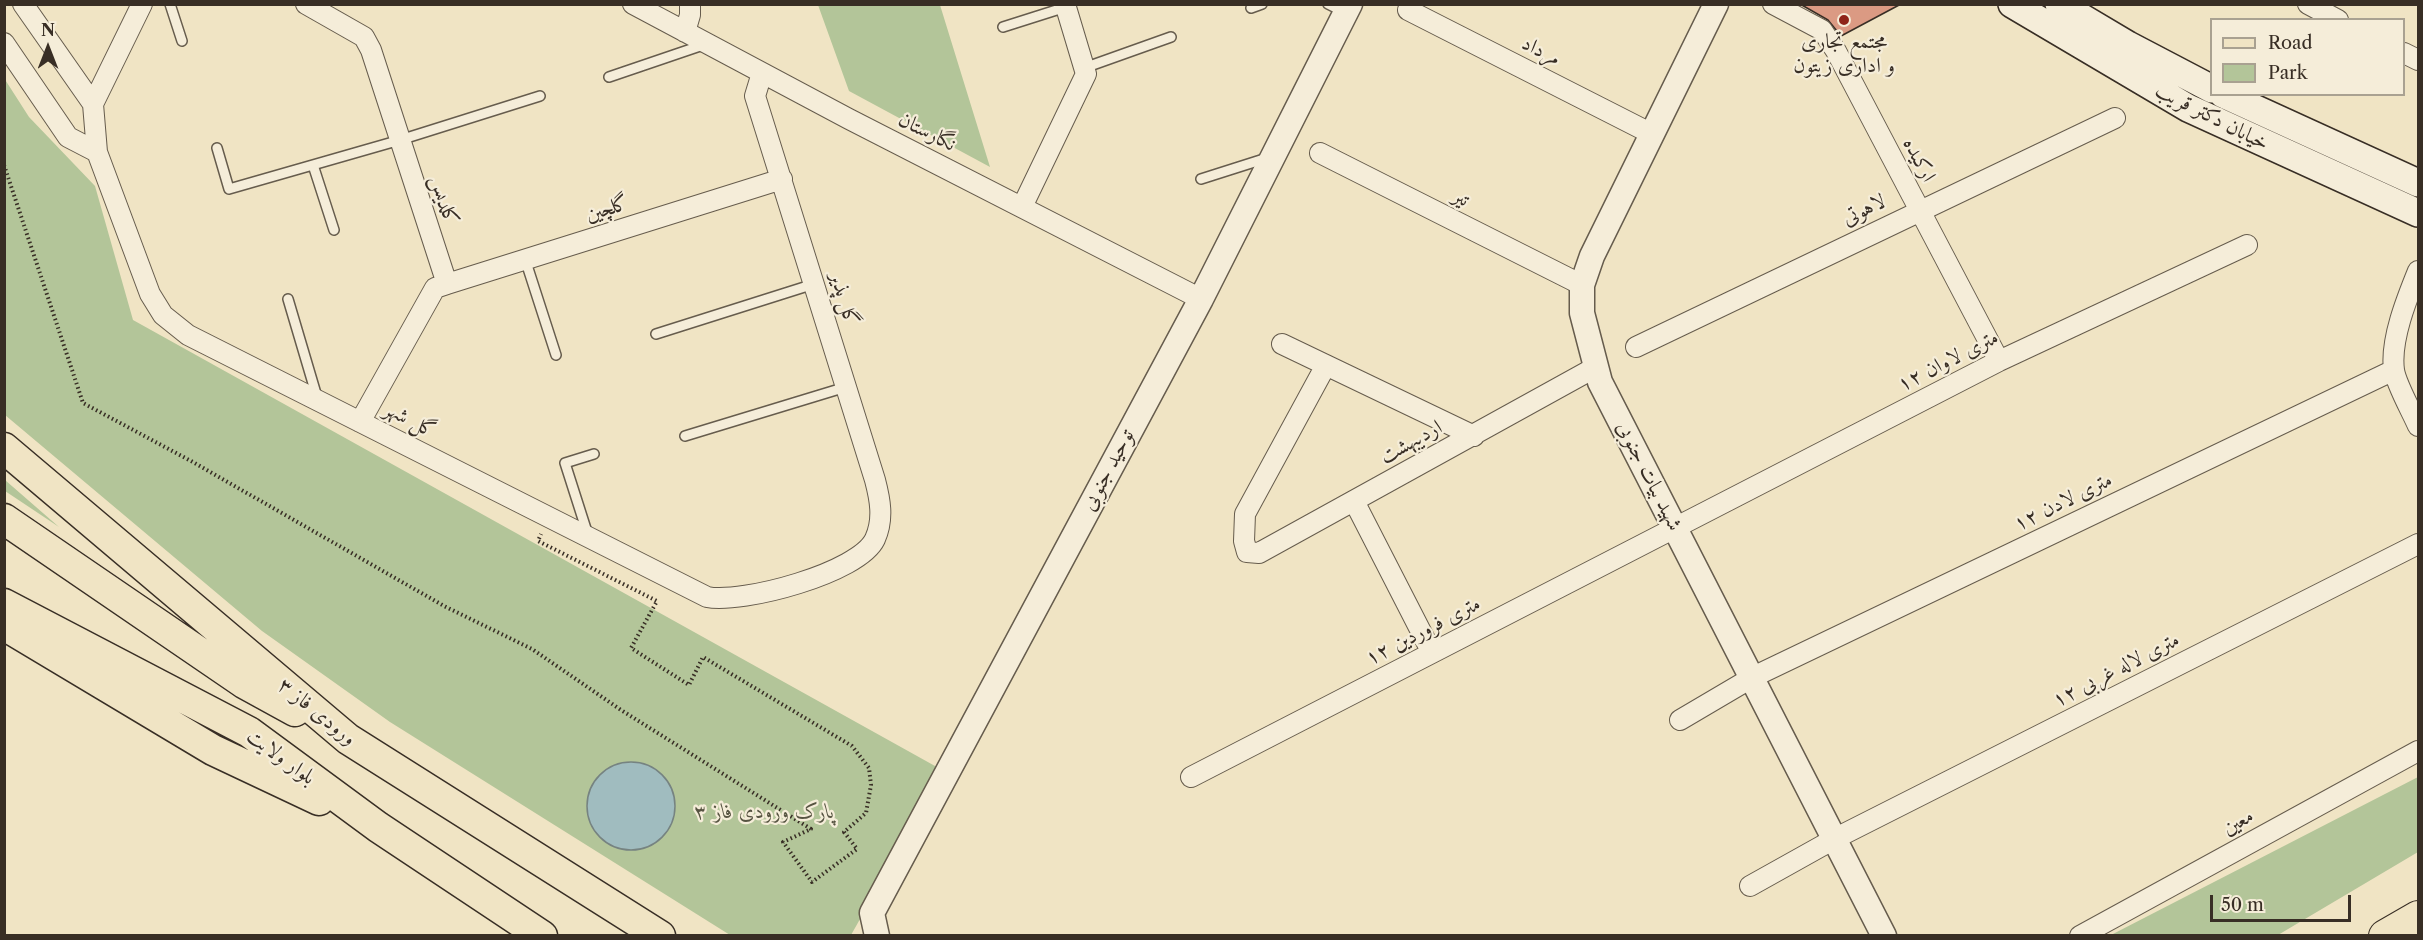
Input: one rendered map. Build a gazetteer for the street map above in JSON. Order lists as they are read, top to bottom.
{
  "streets": {
    "main road": ["خیابان دکتر قریب", "ورودی فاز ۳", "بلوار ولایت"],
    "street": [
      "مرداد",
      "نگارستان",
      "ارکیده",
      "تیر",
      "کلدیس",
      "گلچین",
      "لاهوتی",
      "گل پذیر",
      "۱۲ متری لاوان",
      "گل شهر",
      "اردیبهشت",
      "توحید جنوبی",
      "شهید بیات جنوبی",
      "۱۲ متری لادن",
      "۱۲ متری فروردین",
      "۱۲ متری لاله غربی",
      "معین"
    ]
  },
  "crossings": [
    ["مرداد", "شهید بیات جنوبی"],
    ["نگارستان", "گل پذیر"],
    ["نگارستان", "توحید جنوبی"],
    ["ارکیده", "لاهوتی"],
    ["ارکیده", "۱۲ متری لاوان"],
    ["تیر", "شهید بیات جنوبی"],
    ["کلدیس", "گلچین"],
    ["گلچین", "گل پذیر"],
    ["گل پذیر", "گل شهر"],
    ["۱۲ متری لاوان", "شهید بیات جنوبی"],
    ["۱۲ متری لاوان", "۱۲ متری فروردین"],
    ["اردیبهشت", "شهید بیات جنوبی"],
    ["شهید بیات جنوبی", "۱۲ متری لادن"],
    ["شهید بیات جنوبی", "۱۲ متری فروردین"],
    ["شهید بیات جنوبی", "۱۲ متری لاله غربی"],
    ["ورودی فاز ۳", "بلوار ولایت"]
  ],
  "parks": ["پارک ورودی فاز ۳"],
  "places": ["مجتمع تجاری و اداری زیتون"],
  "legend": ["Road", "Park"],
  "scale_bar": "50 m",
  "north": "top"
}
